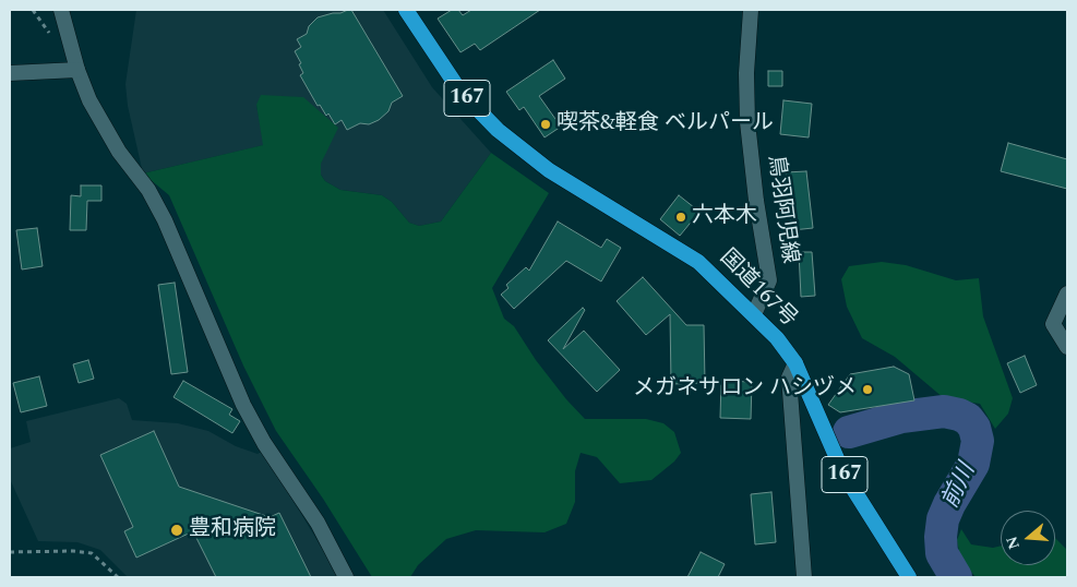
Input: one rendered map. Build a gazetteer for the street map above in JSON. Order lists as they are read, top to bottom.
{
  "streets": {
    "highway": ["167", "国道167号"],
    "street": ["鳥羽阿児線"]
  },
  "crossings": [
    ["鳥羽阿児線", "国道167号"]
  ],
  "water": ["前川"],
  "places": [
    "喫茶&軽食 ベルパール",
    "六本木",
    "メガネサロン ハシヅメ",
    "豊和病院"
  ],
  "north": "left"
}
